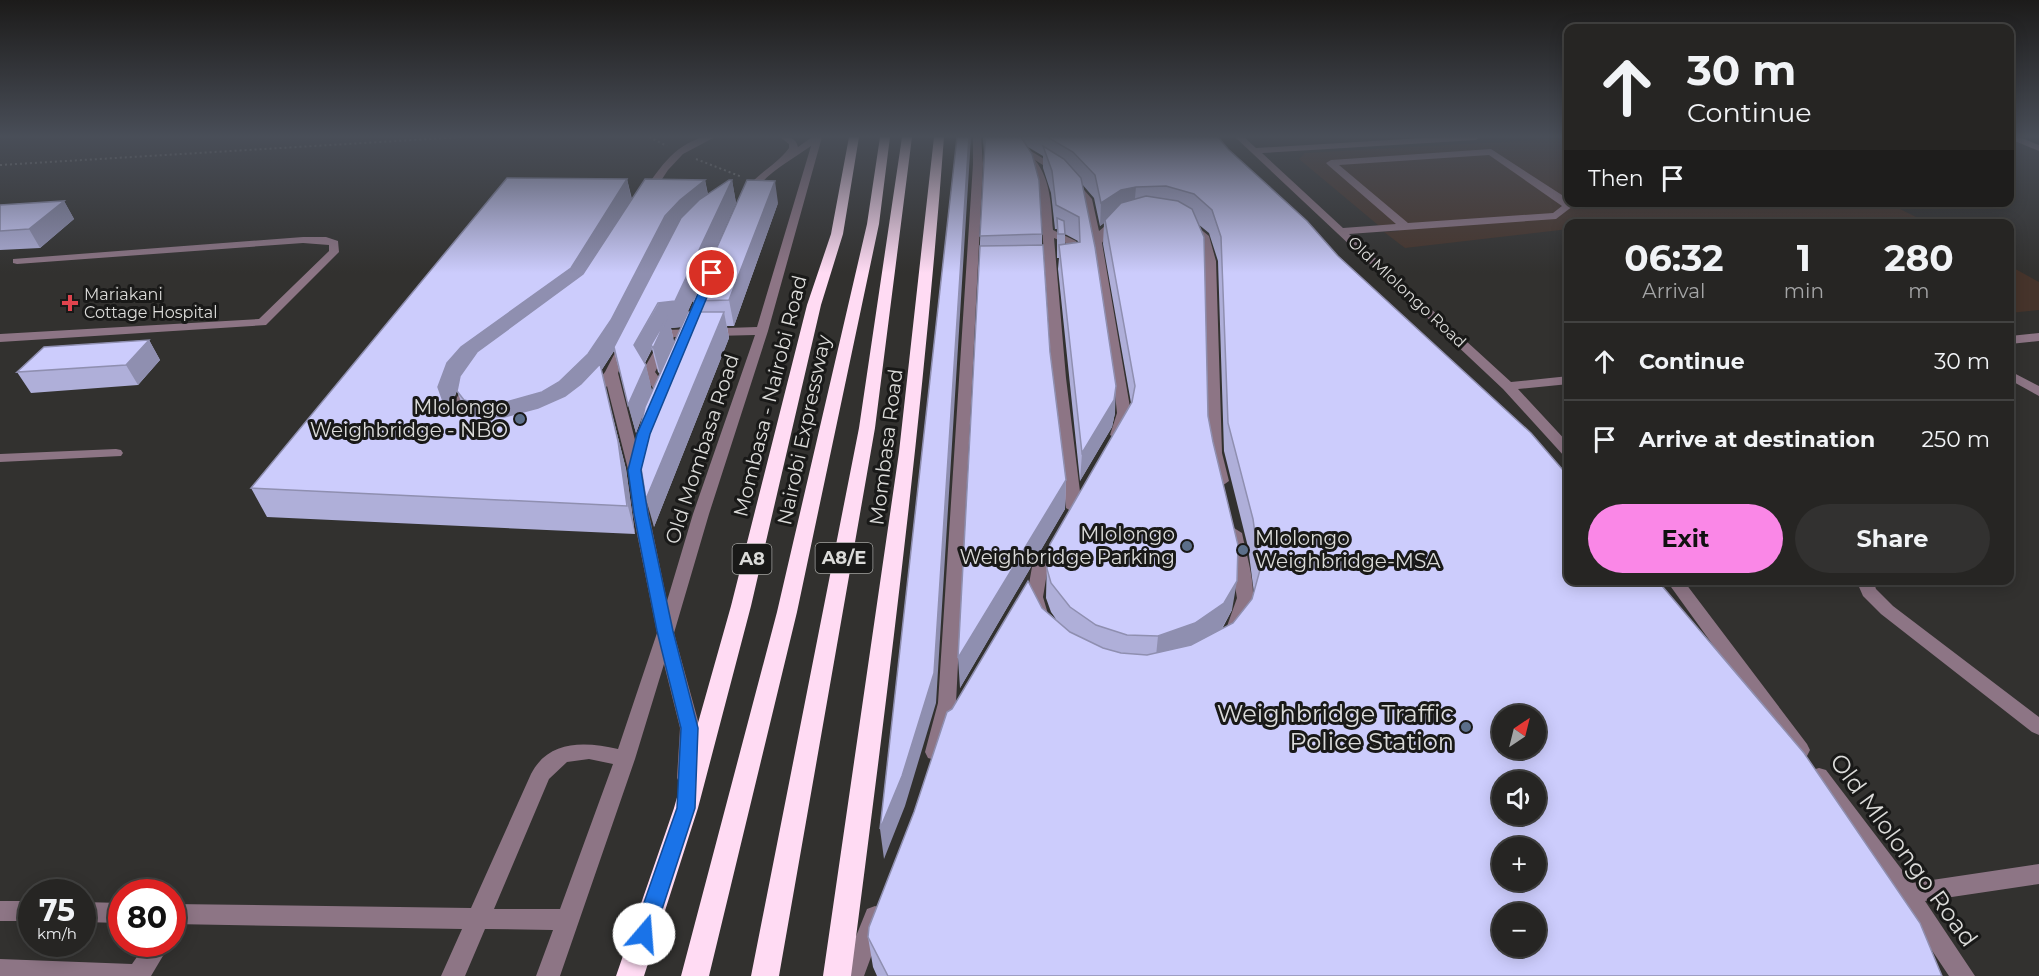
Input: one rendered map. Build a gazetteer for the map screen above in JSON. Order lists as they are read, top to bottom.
{
  "streets": {
    "highway": [
      "Mombasa - Nairobi Road",
      "Nairobi Expressway",
      "Mombasa Road",
      "A8/E",
      "A8"
    ],
    "street": ["Old Mlolongo Road", "Old Mombasa Road"]
  },
  "places": {
    "health": ["Mariakani Cottage Hospital"],
    "other": [
      "Mlolongo Weighbridge - NBO",
      "Mlolongo Weighbridge Parking",
      "Mlolongo Weighbridge-MSA",
      "Weighbridge Traffic Police Station"
    ]
  },
  "north": "top right",
  "page": {
    "turn": ["30 m", "Continue"],
    "then": "Then",
    "eta": [
      "06:32",
      "Arrival",
      "1",
      "min",
      "280",
      "m"
    ],
    "list": [
      {
        "name": "Continue",
        "value": "30 m"
      },
      {
        "name": "Arrive at destination",
        "value": "250 m"
      }
    ],
    "buttons": ["Exit", "Share"],
    "map_buttons": ["+", "−"],
    "speed": "75 km/h",
    "limit": "80"
  }
}
